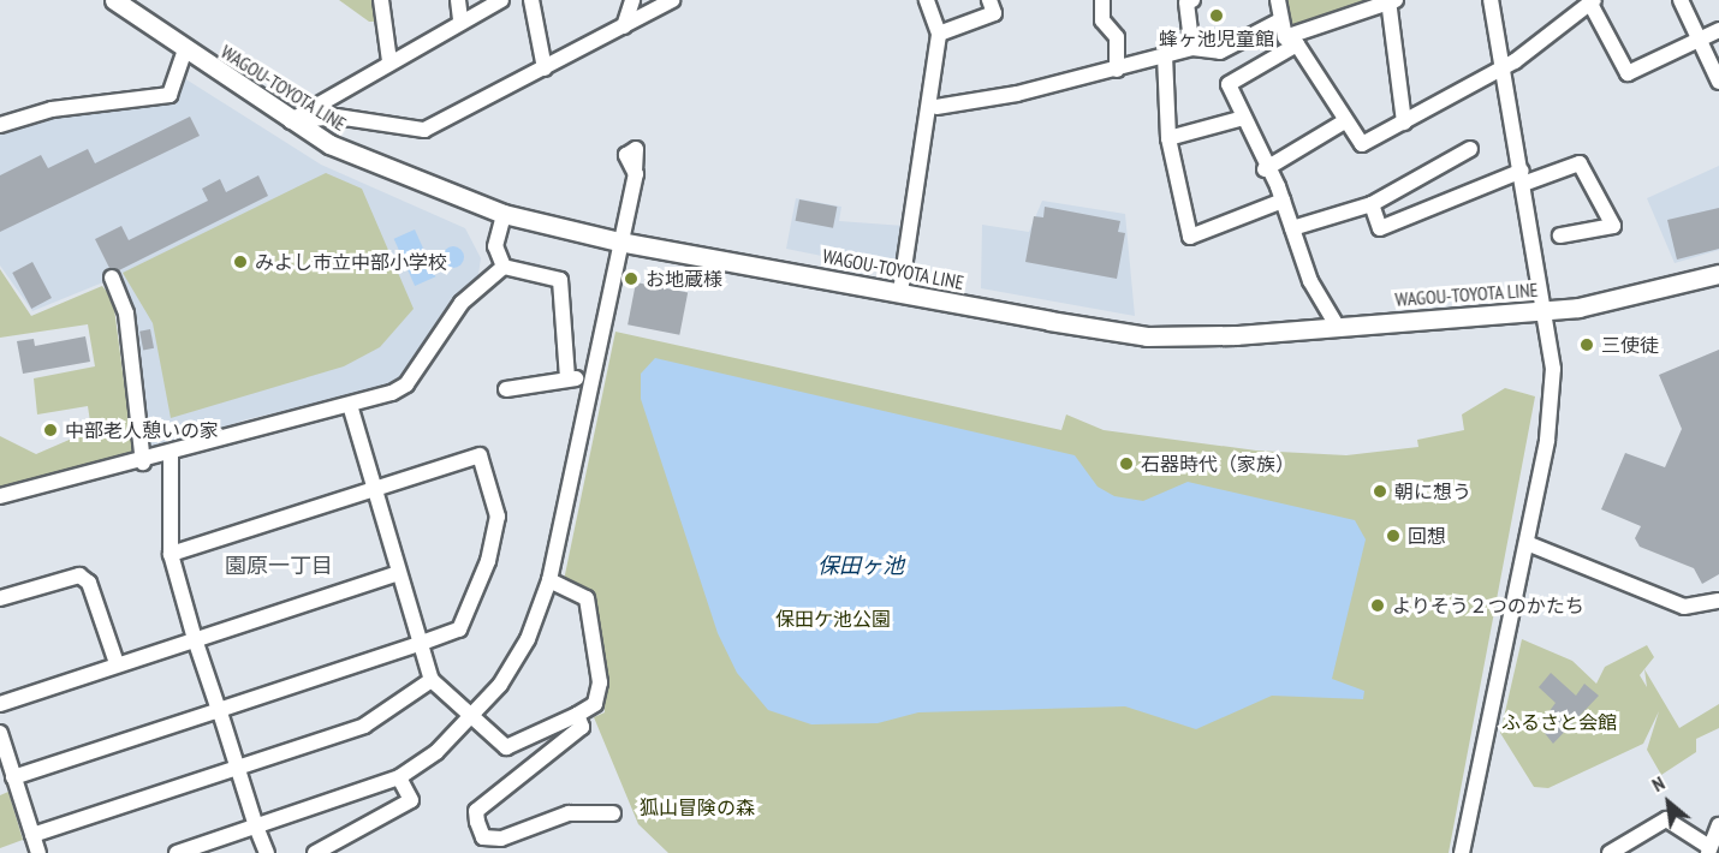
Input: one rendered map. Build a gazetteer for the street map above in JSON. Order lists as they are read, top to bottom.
{
  "streets": {
    "main road": ["WAGOU-TOYOTA LINE"]
  },
  "districts": ["園原一丁目"],
  "water": ["保田ヶ池"],
  "parks": ["保田ケ池公園", "ふるさと会館", "狐山冒険の森"],
  "places": [
    "蜂ヶ池児童館",
    "みよし市立中部小学校",
    "お地蔵様",
    "三使徒",
    "中部老人憩いの家",
    "石器時代（家族）",
    "朝に想う",
    "回想",
    "よりそう２つのかたち"
  ],
  "north": "top left"
}
